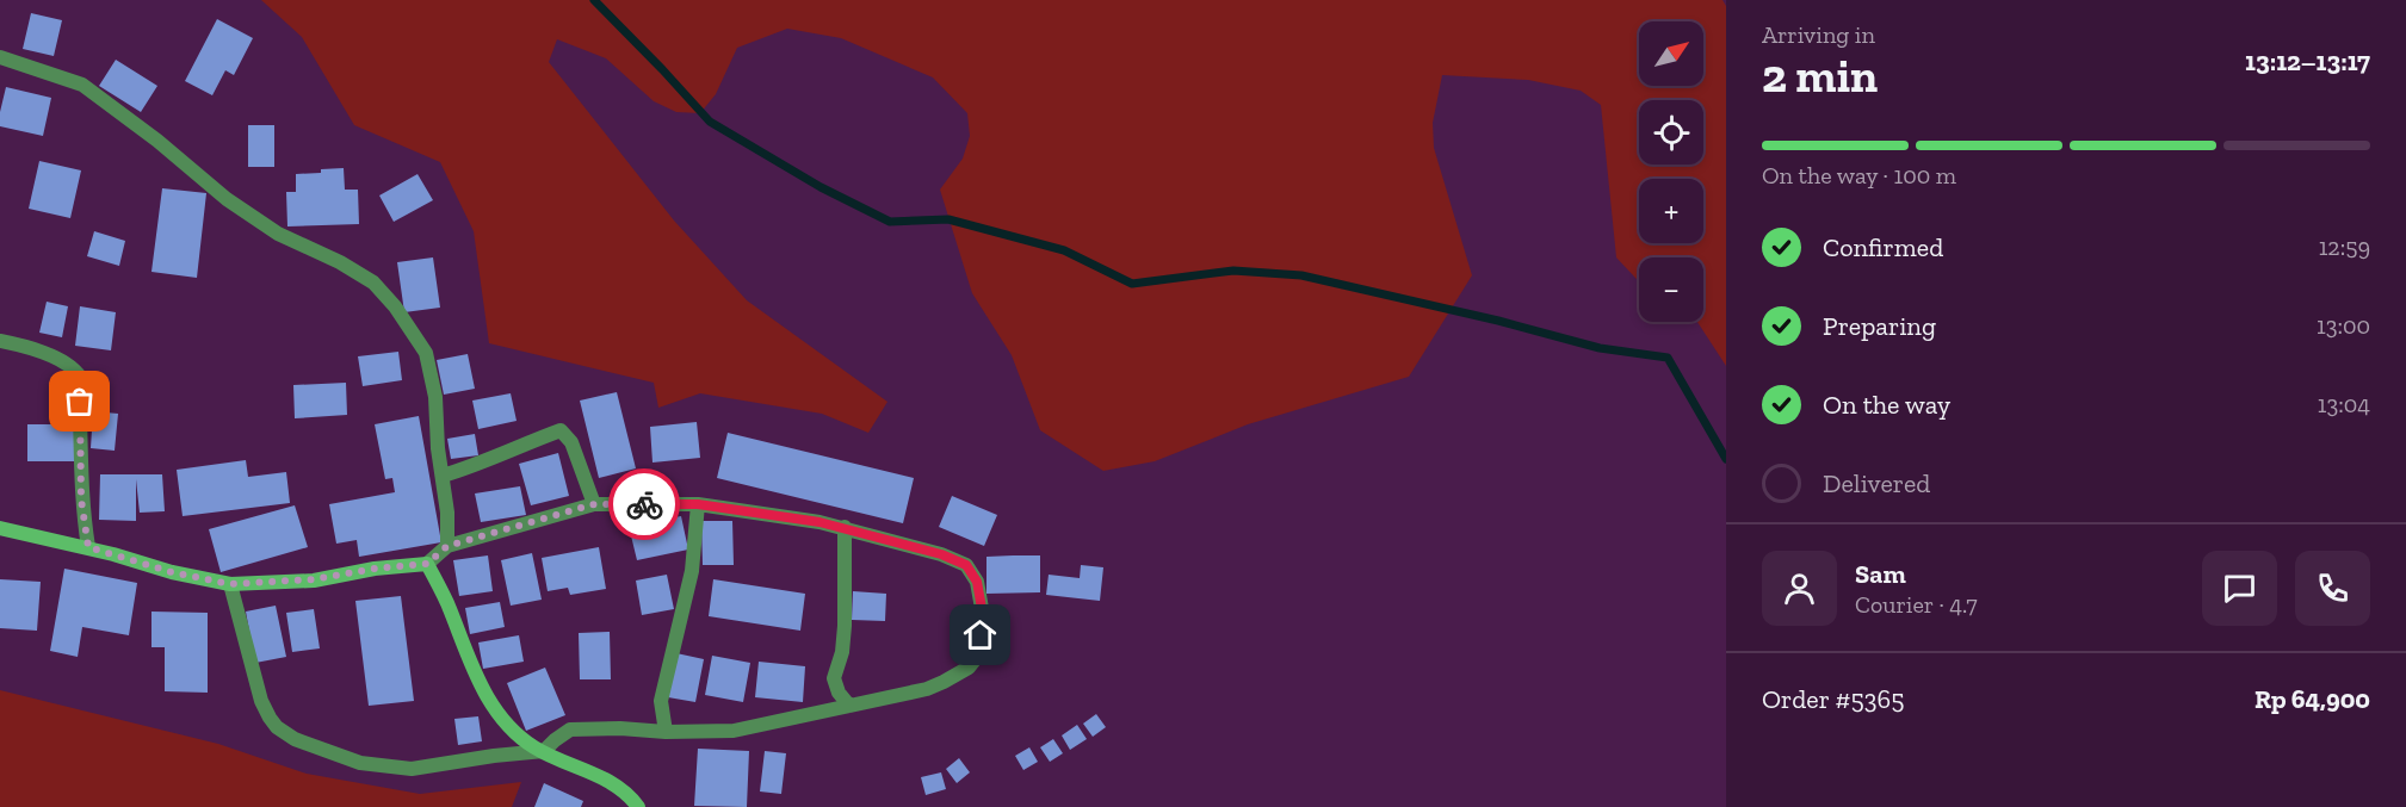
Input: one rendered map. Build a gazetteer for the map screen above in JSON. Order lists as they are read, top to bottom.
{
  "north": "top right",
  "page": {
    "heading": ["2 min", "Arriving in", "13:12–13:17"],
    "panel": [
      "Sam",
      "Courier · 4.7",
      "Order #5365",
      "Rp 64,900"
    ],
    "map_buttons": ["+", "−"],
    "bar": "On the way · 100 m",
    "list": [
      ["Confirmed", "12:59"],
      ["Preparing", "13:00"],
      ["On the way", "13:04"],
      "Delivered"
    ]
  }
}
